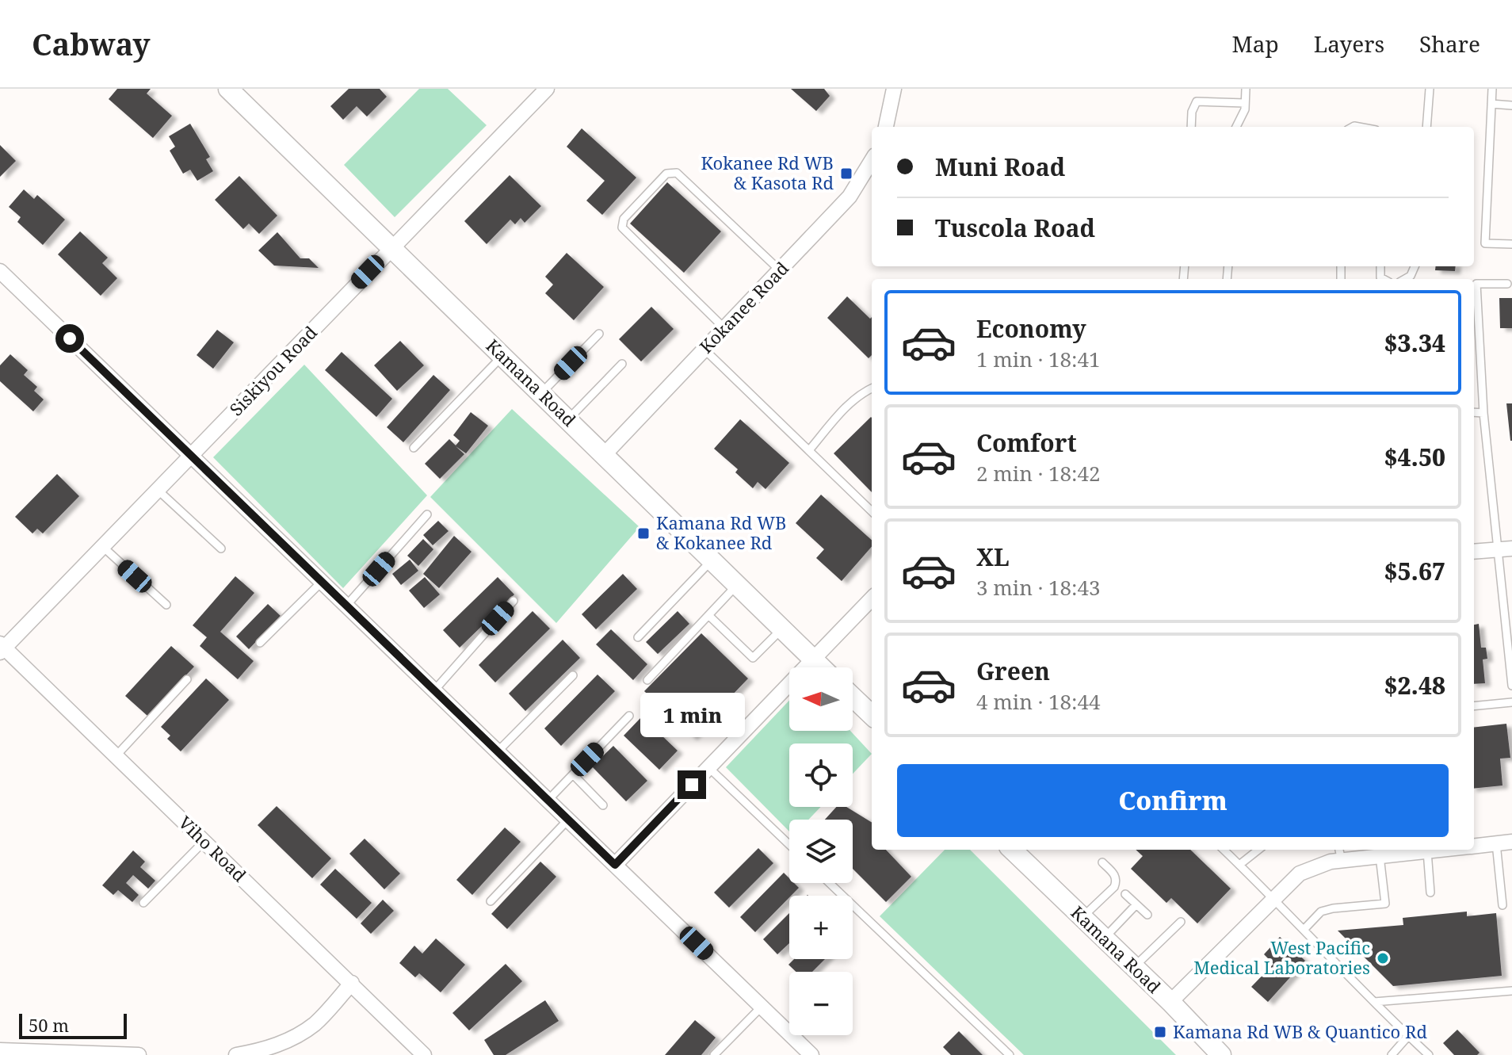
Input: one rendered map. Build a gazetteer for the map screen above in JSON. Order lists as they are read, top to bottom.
{
  "streets": {
    "street": [
      "Kokanee Road",
      "Siskiyou Road",
      "Kamana Road",
      "Viho Road"
    ]
  },
  "crossings": [
    ["Kokanee Road", "Kamana Road"],
    ["Siskiyou Road", "Kamana Road"],
    ["Siskiyou Road", "Viho Road"]
  ],
  "places": {
    "transit": ["Kokanee Rd WB & Kasota Rd", "Kamana Rd WB & Kokanee Rd", "Kamana Rd WB & Quantico Rd"],
    "other": ["West Pacific Medical Laboratories"]
  },
  "scale_bar": "50 m",
  "north": "left",
  "page": {
    "header": "Cabway",
    "nav": ["Map", "Layers", "Share"],
    "banner": ["Muni Road", "Tuscola Road"],
    "list": [
      {
        "name": "Economy",
        "note": "1 min · 18:41",
        "value": "$3.34"
      },
      {
        "name": "Comfort",
        "note": "2 min · 18:42",
        "value": "$4.50"
      },
      {
        "name": "XL",
        "note": "3 min · 18:43",
        "value": "$5.67"
      },
      {
        "name": "Green",
        "note": "4 min · 18:44",
        "value": "$2.48"
      }
    ],
    "map_buttons": ["+", "−"],
    "bubble": "1 min",
    "buttons": "Confirm",
    "scale": "50 m"
  }
}
